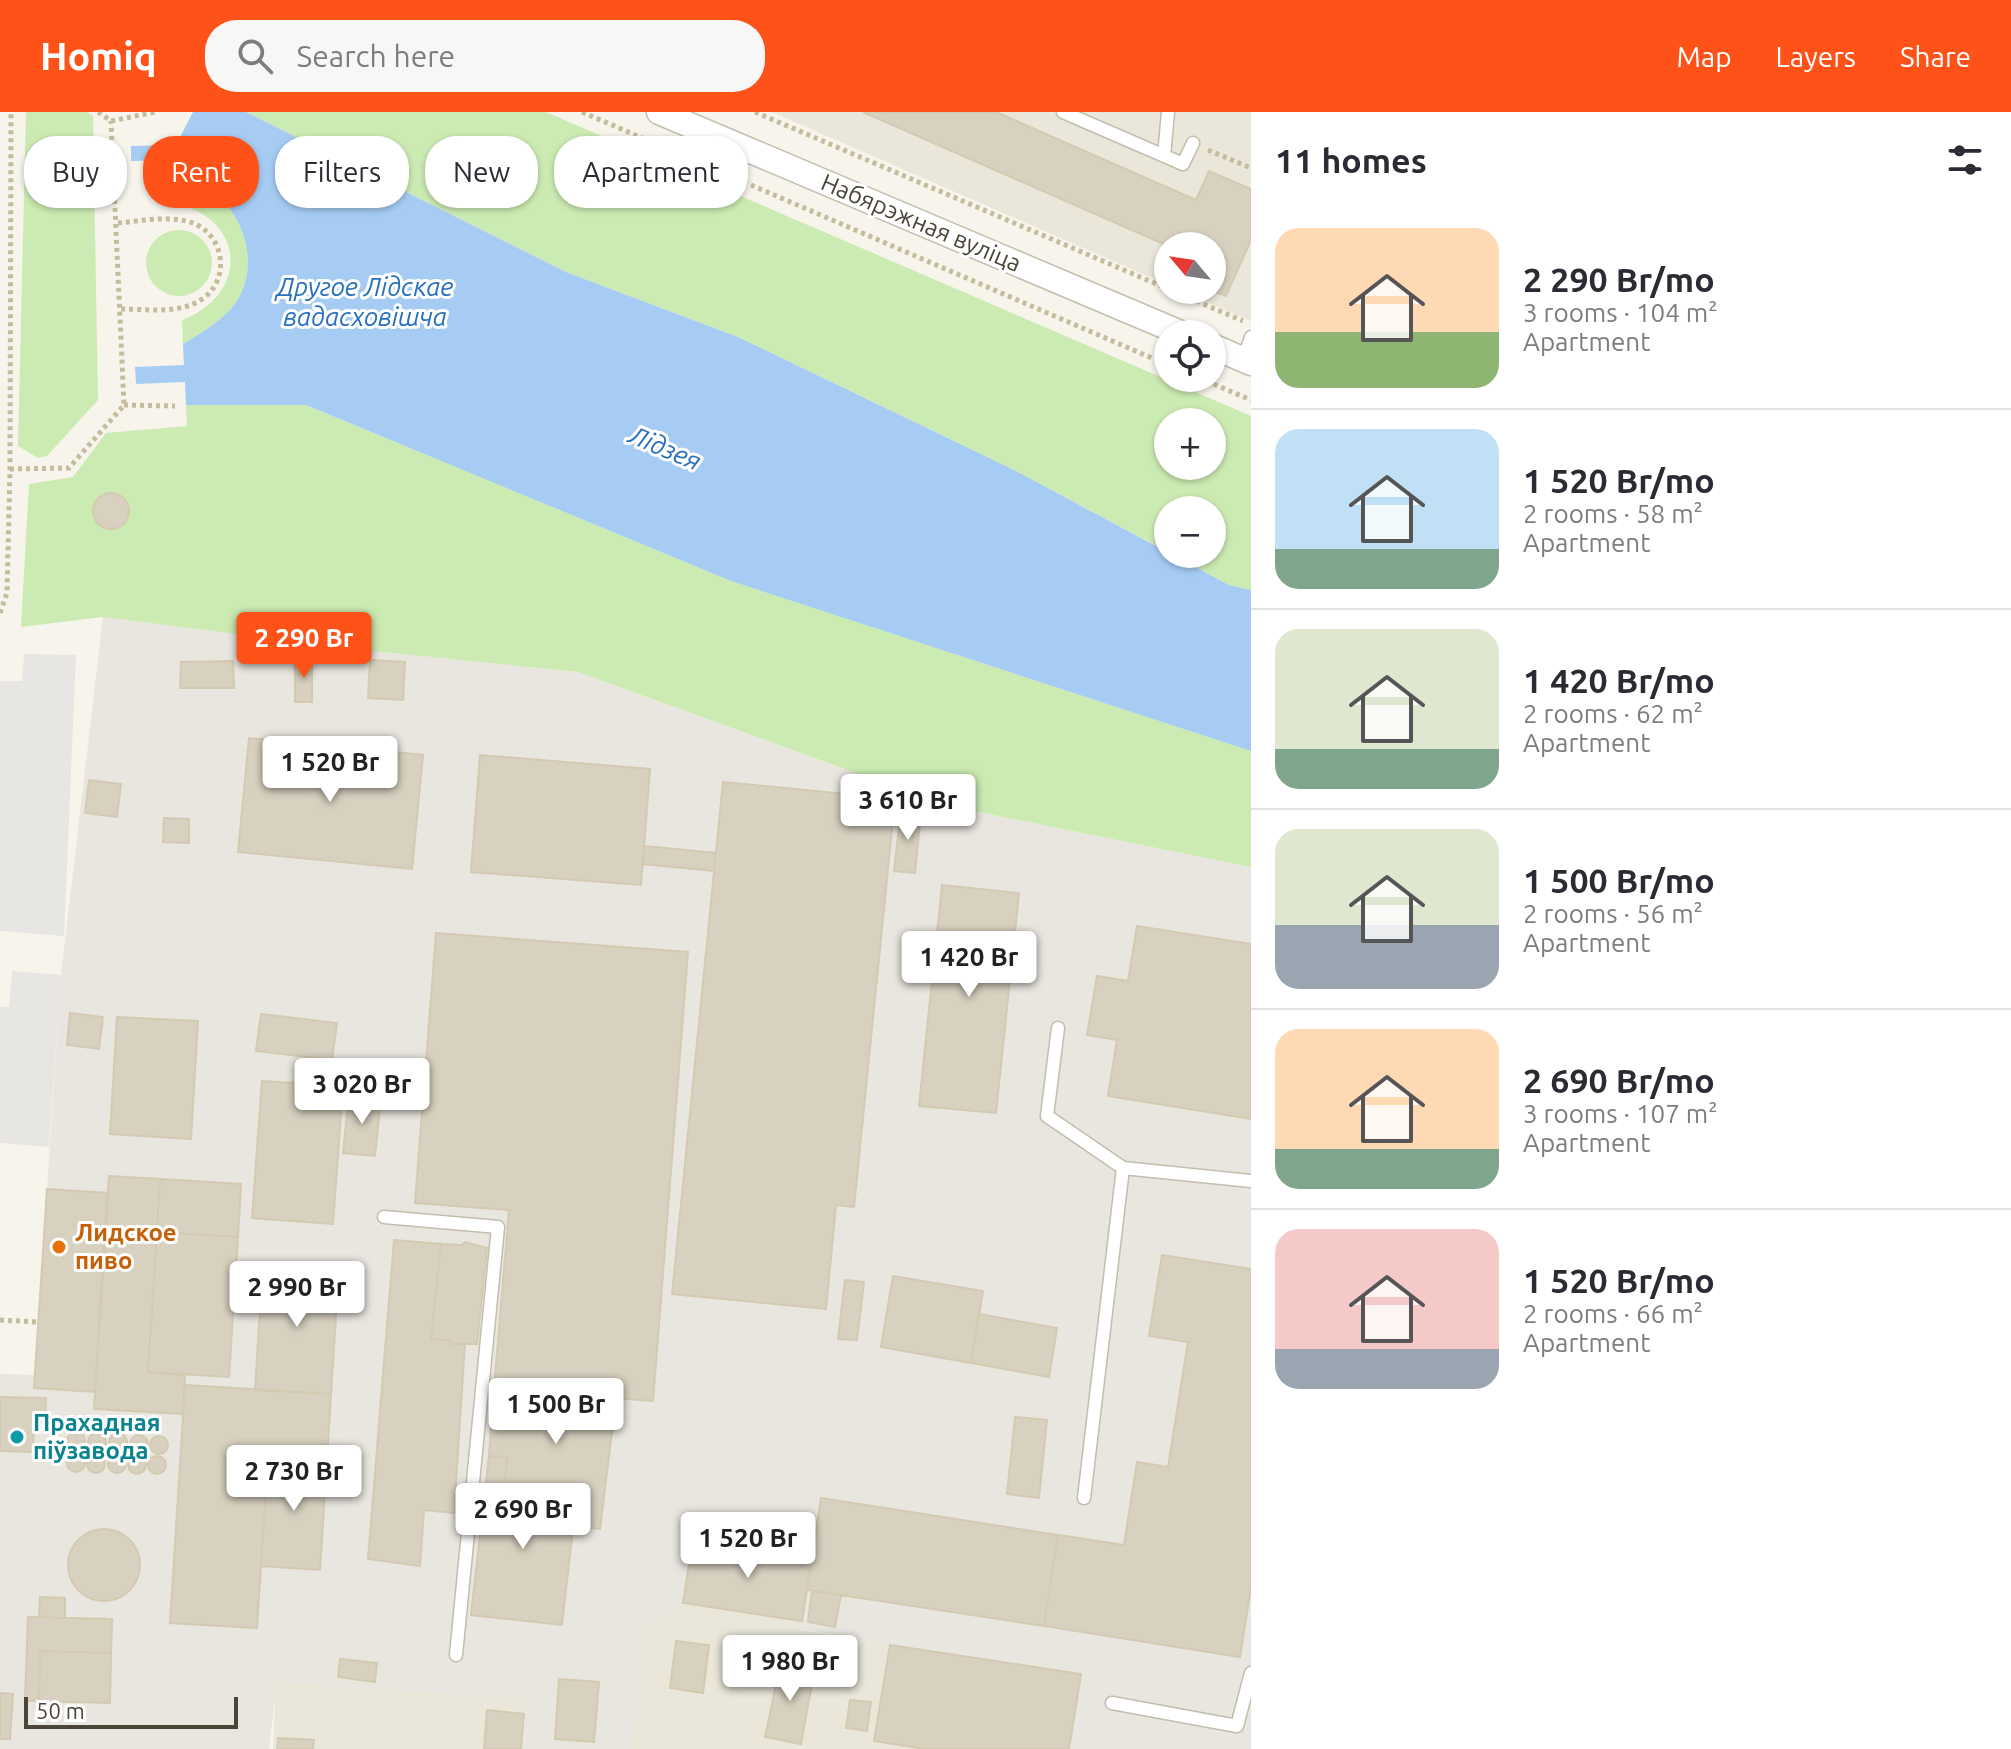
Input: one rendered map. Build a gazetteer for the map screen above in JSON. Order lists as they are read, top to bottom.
{
  "streets": {
    "street": ["Набярэжная вуліца"]
  },
  "water": ["Другое Лідскае вадасховішча", "Лідзея"],
  "places": ["Лидское пиво", "Прахадная піўзавода"],
  "scale_bar": "50 m",
  "north": "top left",
  "page": {
    "header": "Homiq",
    "search": "Search here",
    "nav": ["Map", "Layers", "Share"],
    "heading": "11 homes",
    "chip": [
      "Buy",
      "Rent",
      "Filters",
      "New",
      "Apartment"
    ],
    "list": [
      {
        "name": "2 290 Br/mo",
        "note": "3 rooms · 104 m² · Apartment"
      },
      {
        "name": "1 520 Br/mo",
        "note": "2 rooms · 58 m² · Apartment"
      },
      {
        "name": "1 420 Br/mo",
        "note": "2 rooms · 62 m² · Apartment"
      },
      {
        "name": "1 500 Br/mo",
        "note": "2 rooms · 56 m² · Apartment"
      },
      {
        "name": "2 690 Br/mo",
        "note": "3 rooms · 107 m² · Apartment"
      },
      {
        "name": "1 520 Br/mo",
        "note": "2 rooms · 66 m² · Apartment"
      }
    ],
    "map_buttons": ["+", "−"],
    "price": [
      "2 290 Br",
      "1 520 Br",
      "3 610 Br",
      "1 420 Br",
      "3 020 Br",
      "2 990 Br",
      "1 500 Br",
      "2 730 Br",
      "2 690 Br",
      "1 520 Br",
      "1 980 Br"
    ],
    "scale": "50 m"
  }
}
